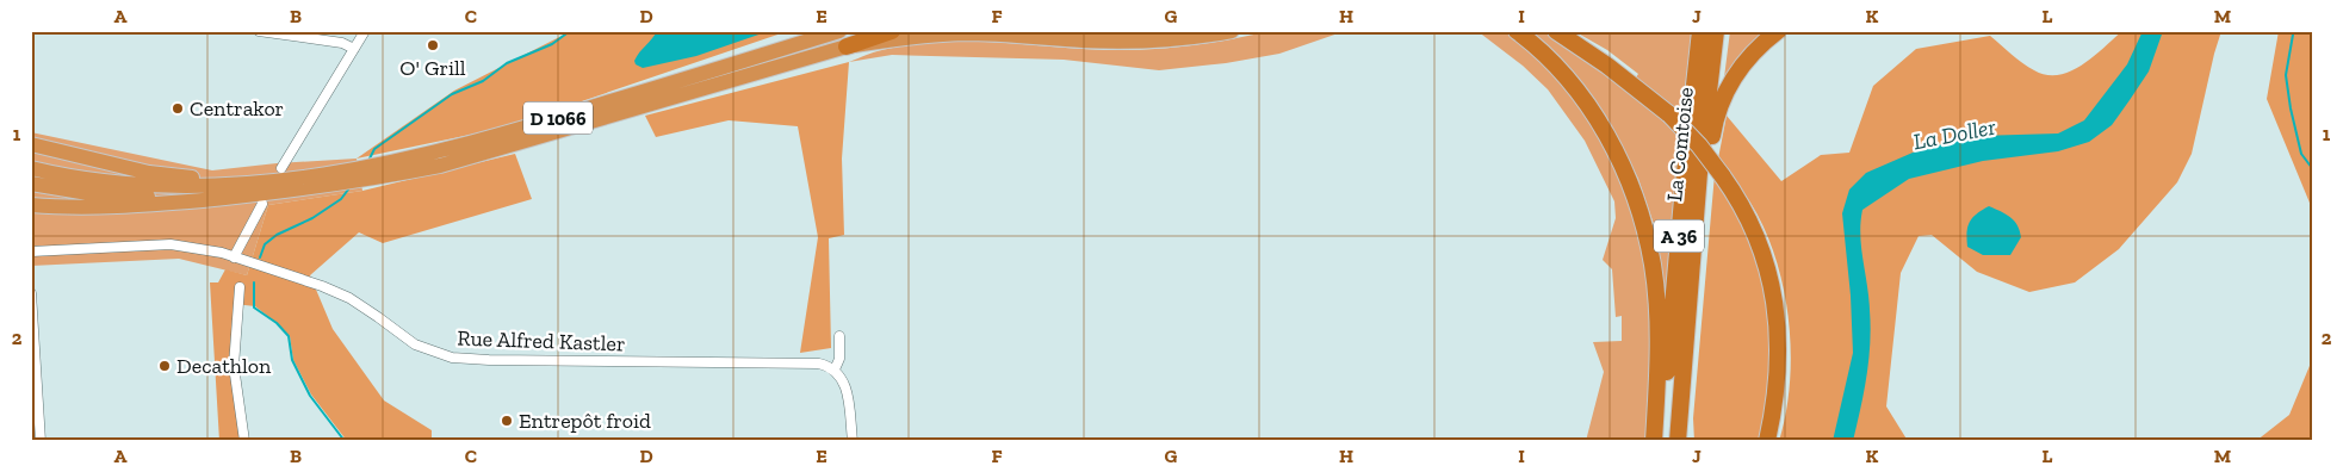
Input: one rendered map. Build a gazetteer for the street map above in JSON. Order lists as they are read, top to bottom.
{
  "streets": {
    "highway": ["D 1066", "La Comtoise", "A 36"],
    "street": ["Rue Alfred Kastler"]
  },
  "water": ["La Doller"],
  "places": [
    "O' Grill",
    "Centrakor",
    "Decathlon",
    "Entrepôt froid"
  ],
  "grid": {
    "columns": [
      "A",
      "B",
      "C",
      "D",
      "E",
      "F",
      "G",
      "H",
      "I",
      "J",
      "K",
      "L",
      "M"
    ],
    "rows": ["1", "2"]
  }
}
